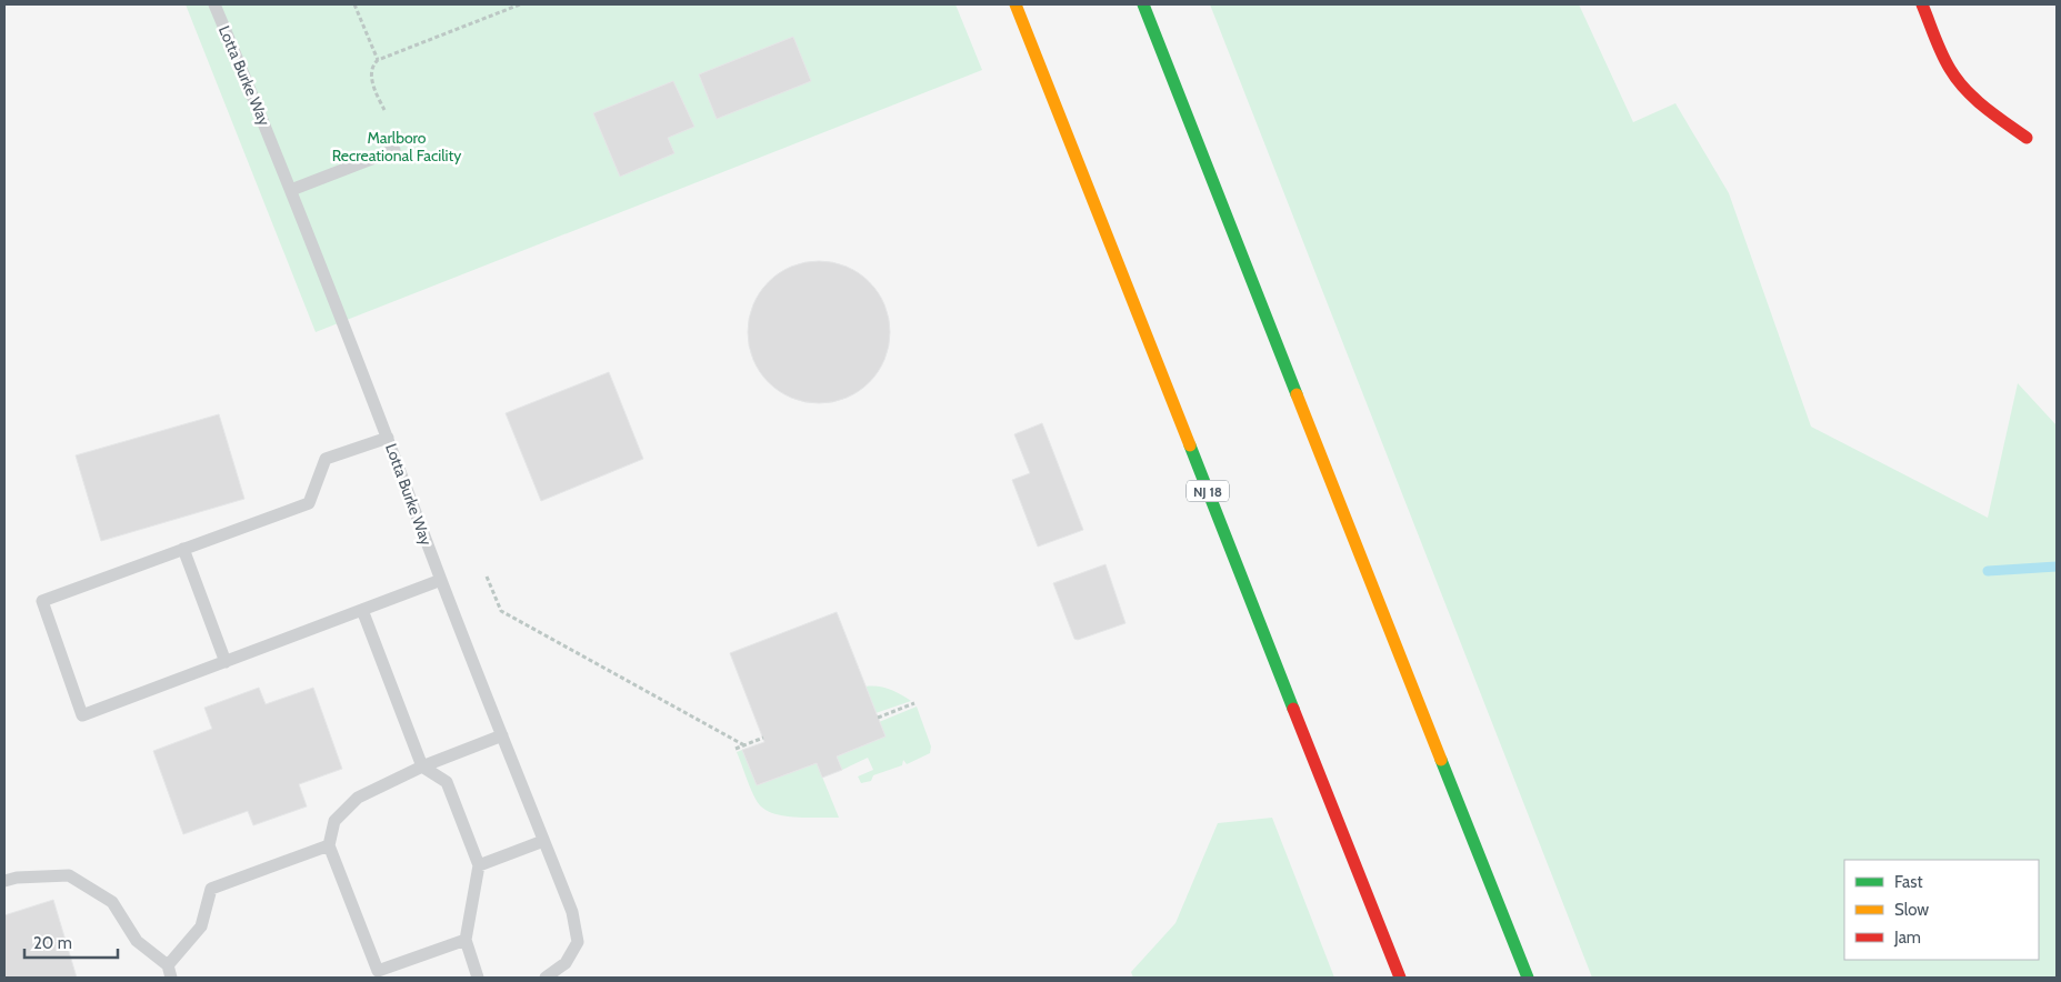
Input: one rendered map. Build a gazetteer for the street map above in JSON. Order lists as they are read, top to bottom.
{
  "streets": {
    "main road": ["NJ 18"],
    "lane": ["Lotta Burke Way"]
  },
  "parks": ["Marlboro Recreational Facility"],
  "legend": ["Fast", "Slow", "Jam"],
  "scale_bar": "20 m"
}
